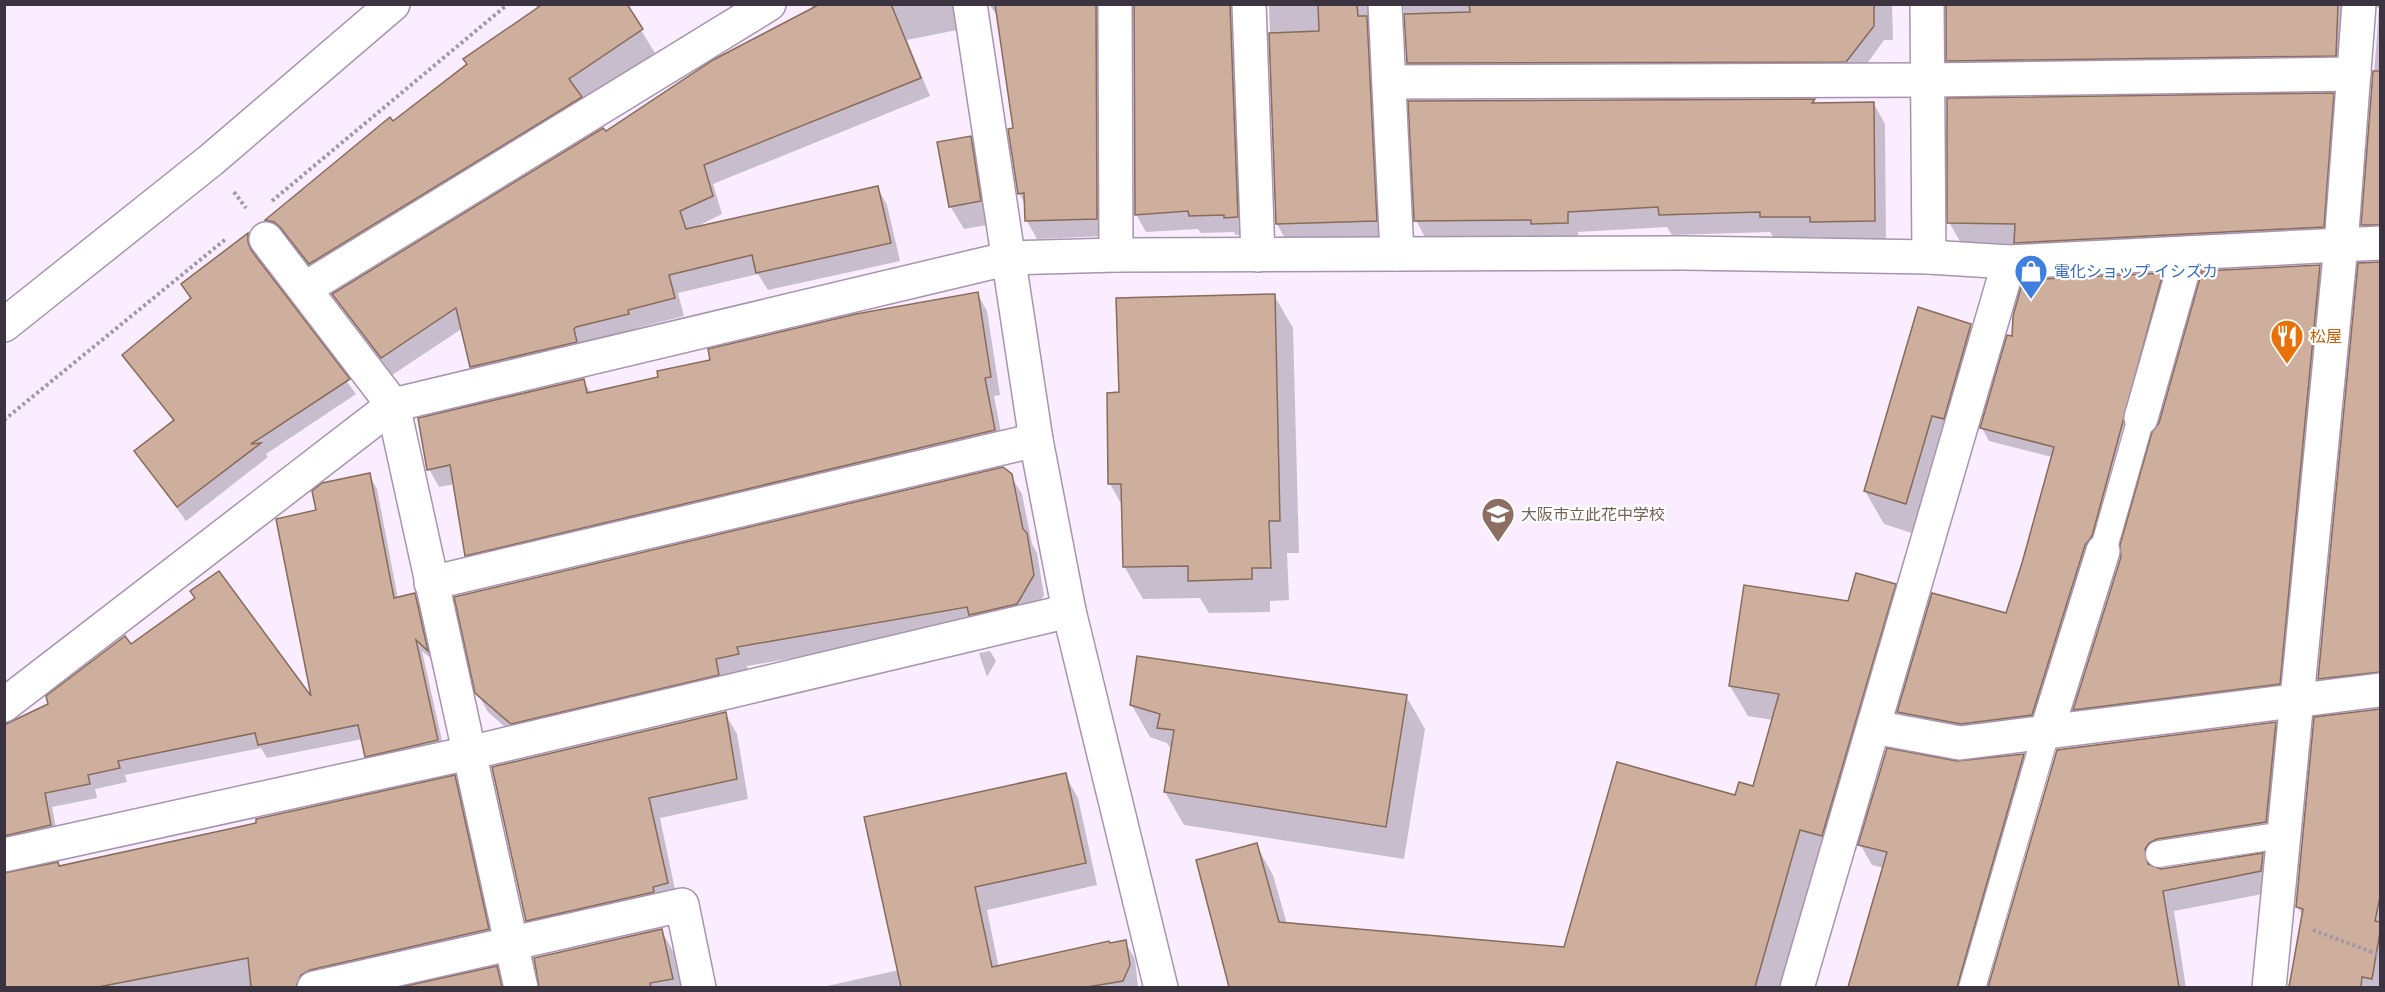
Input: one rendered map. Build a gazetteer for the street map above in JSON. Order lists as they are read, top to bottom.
{
  "places": {
    "shop": ["電化ショップ イシズカ"],
    "restaurant": ["松屋"],
    "school or university": ["大阪市立此花中学校"]
  }
}
